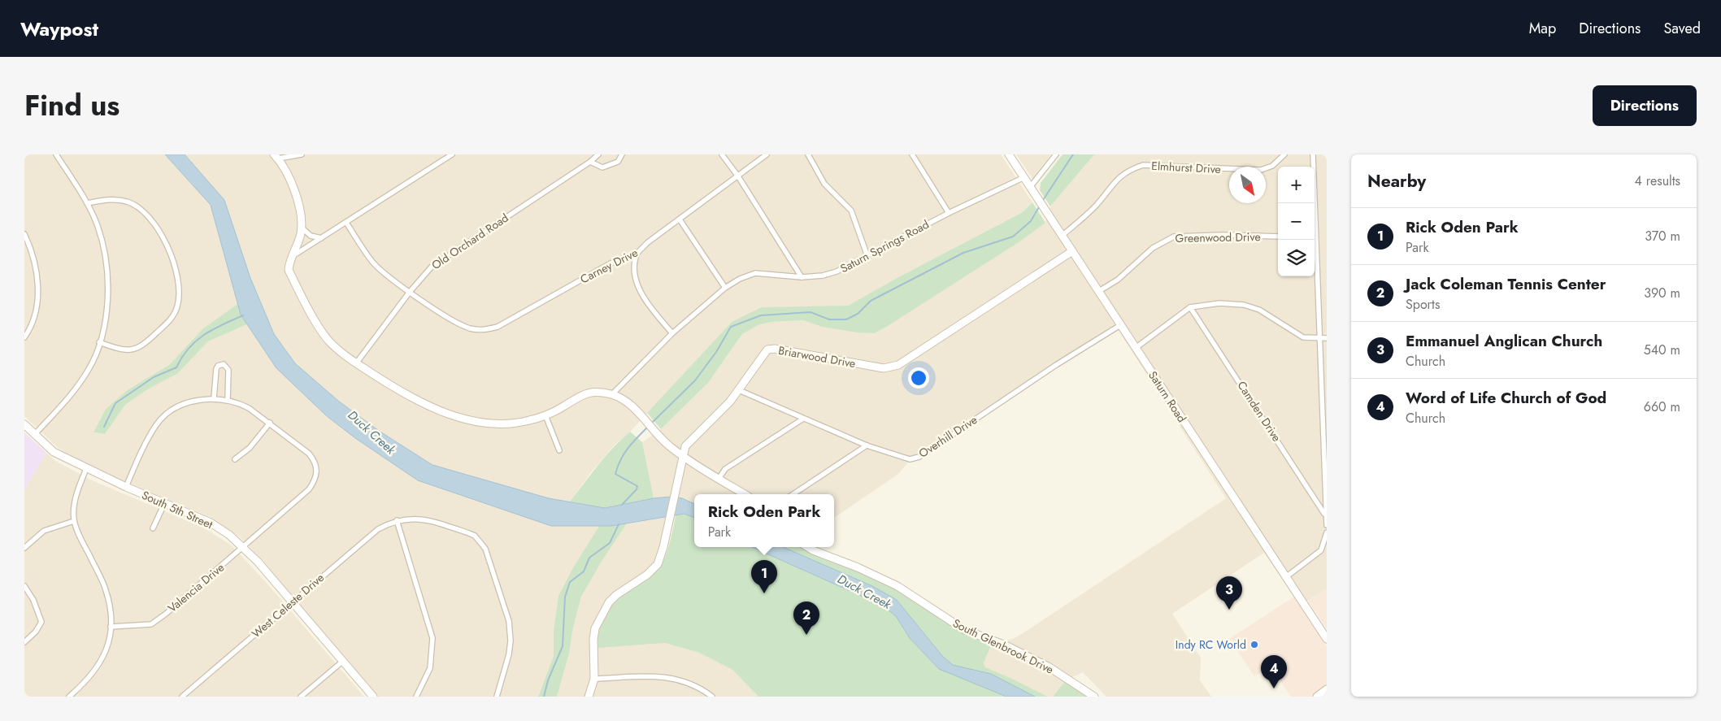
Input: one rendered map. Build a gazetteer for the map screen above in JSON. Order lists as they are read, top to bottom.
{
  "streets": {
    "street": [
      "Elmhurst Drive",
      "Greenwood Drive",
      "Old Orchard Road",
      "Saturn Springs Road",
      "Carney Drive",
      "Briarwood Drive",
      "Saturn Road",
      "Camden Drive",
      "Overhill Drive",
      "South 5th Street",
      "Valencia Drive",
      "West Celeste Drive",
      "South Glenbrook Drive"
    ]
  },
  "crossings": [
    ["Elmhurst Drive", "Saturn Road"],
    ["Greenwood Drive", "Saturn Road"],
    ["Old Orchard Road", "Carney Drive"],
    ["Saturn Springs Road", "Saturn Road"],
    ["Briarwood Drive", "Saturn Road"],
    ["Briarwood Drive", "Overhill Drive"],
    ["Saturn Road", "Overhill Drive"],
    ["South 5th Street", "Valencia Drive"],
    ["South 5th Street", "West Celeste Drive"]
  ],
  "water": ["Duck Creek"],
  "places": ["Indy RC World"],
  "north": "bottom right",
  "page": {
    "header": "Waypost",
    "nav": ["Map", "Directions", "Saved"],
    "title": "Find us",
    "buttons": "Directions",
    "heading": ["Nearby", "4 results"],
    "map_buttons": ["+", "−"],
    "list": [
      {
        "mark": "1",
        "name": "Rick Oden Park",
        "note": "Park",
        "value": "370 m"
      },
      {
        "mark": "2",
        "name": "Jack Coleman Tennis Center",
        "note": "Sports",
        "value": "390 m"
      },
      {
        "mark": "3",
        "name": "Emmanuel Anglican Church",
        "note": "Church",
        "value": "540 m"
      },
      {
        "mark": "4",
        "name": "Word of Life Church of God",
        "note": "Church",
        "value": "660 m"
      }
    ],
    "popup": ["Rick Oden Park", "Park"],
    "pins": [
      "1",
      "3",
      "2",
      "4"
    ]
  }
}
